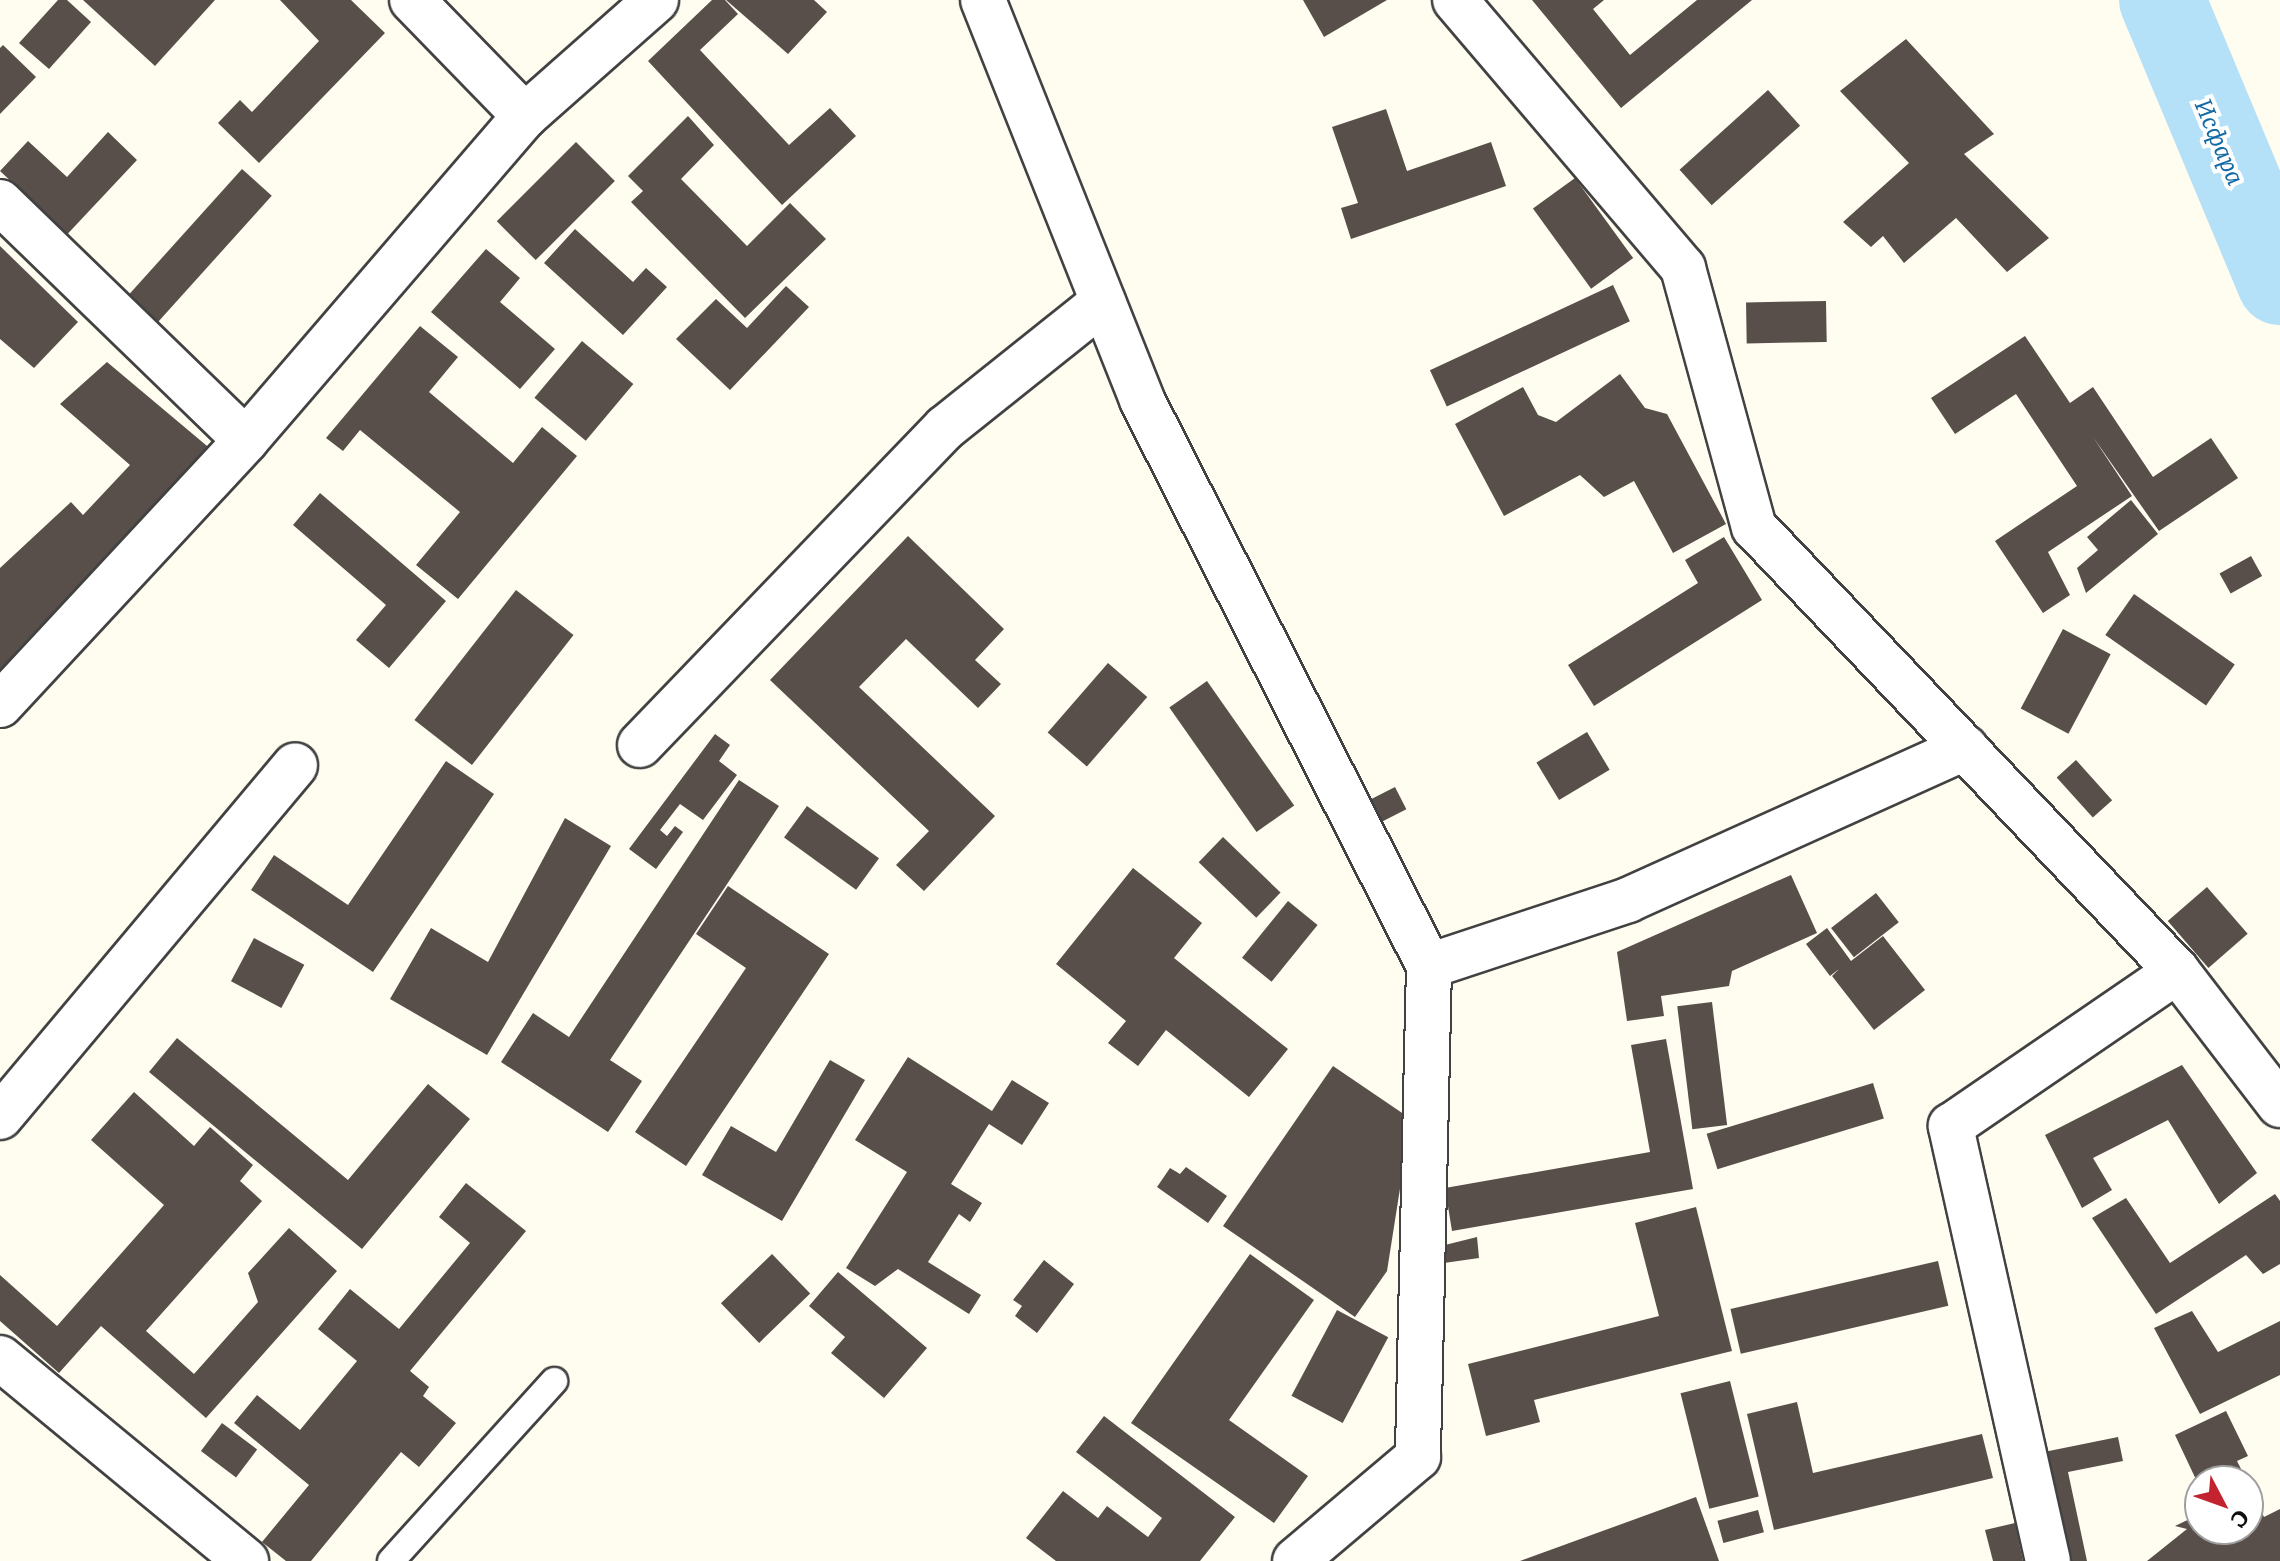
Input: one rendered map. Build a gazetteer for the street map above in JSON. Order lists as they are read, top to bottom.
{
  "water": ["Исфара"],
  "north": "bottom right"
}
